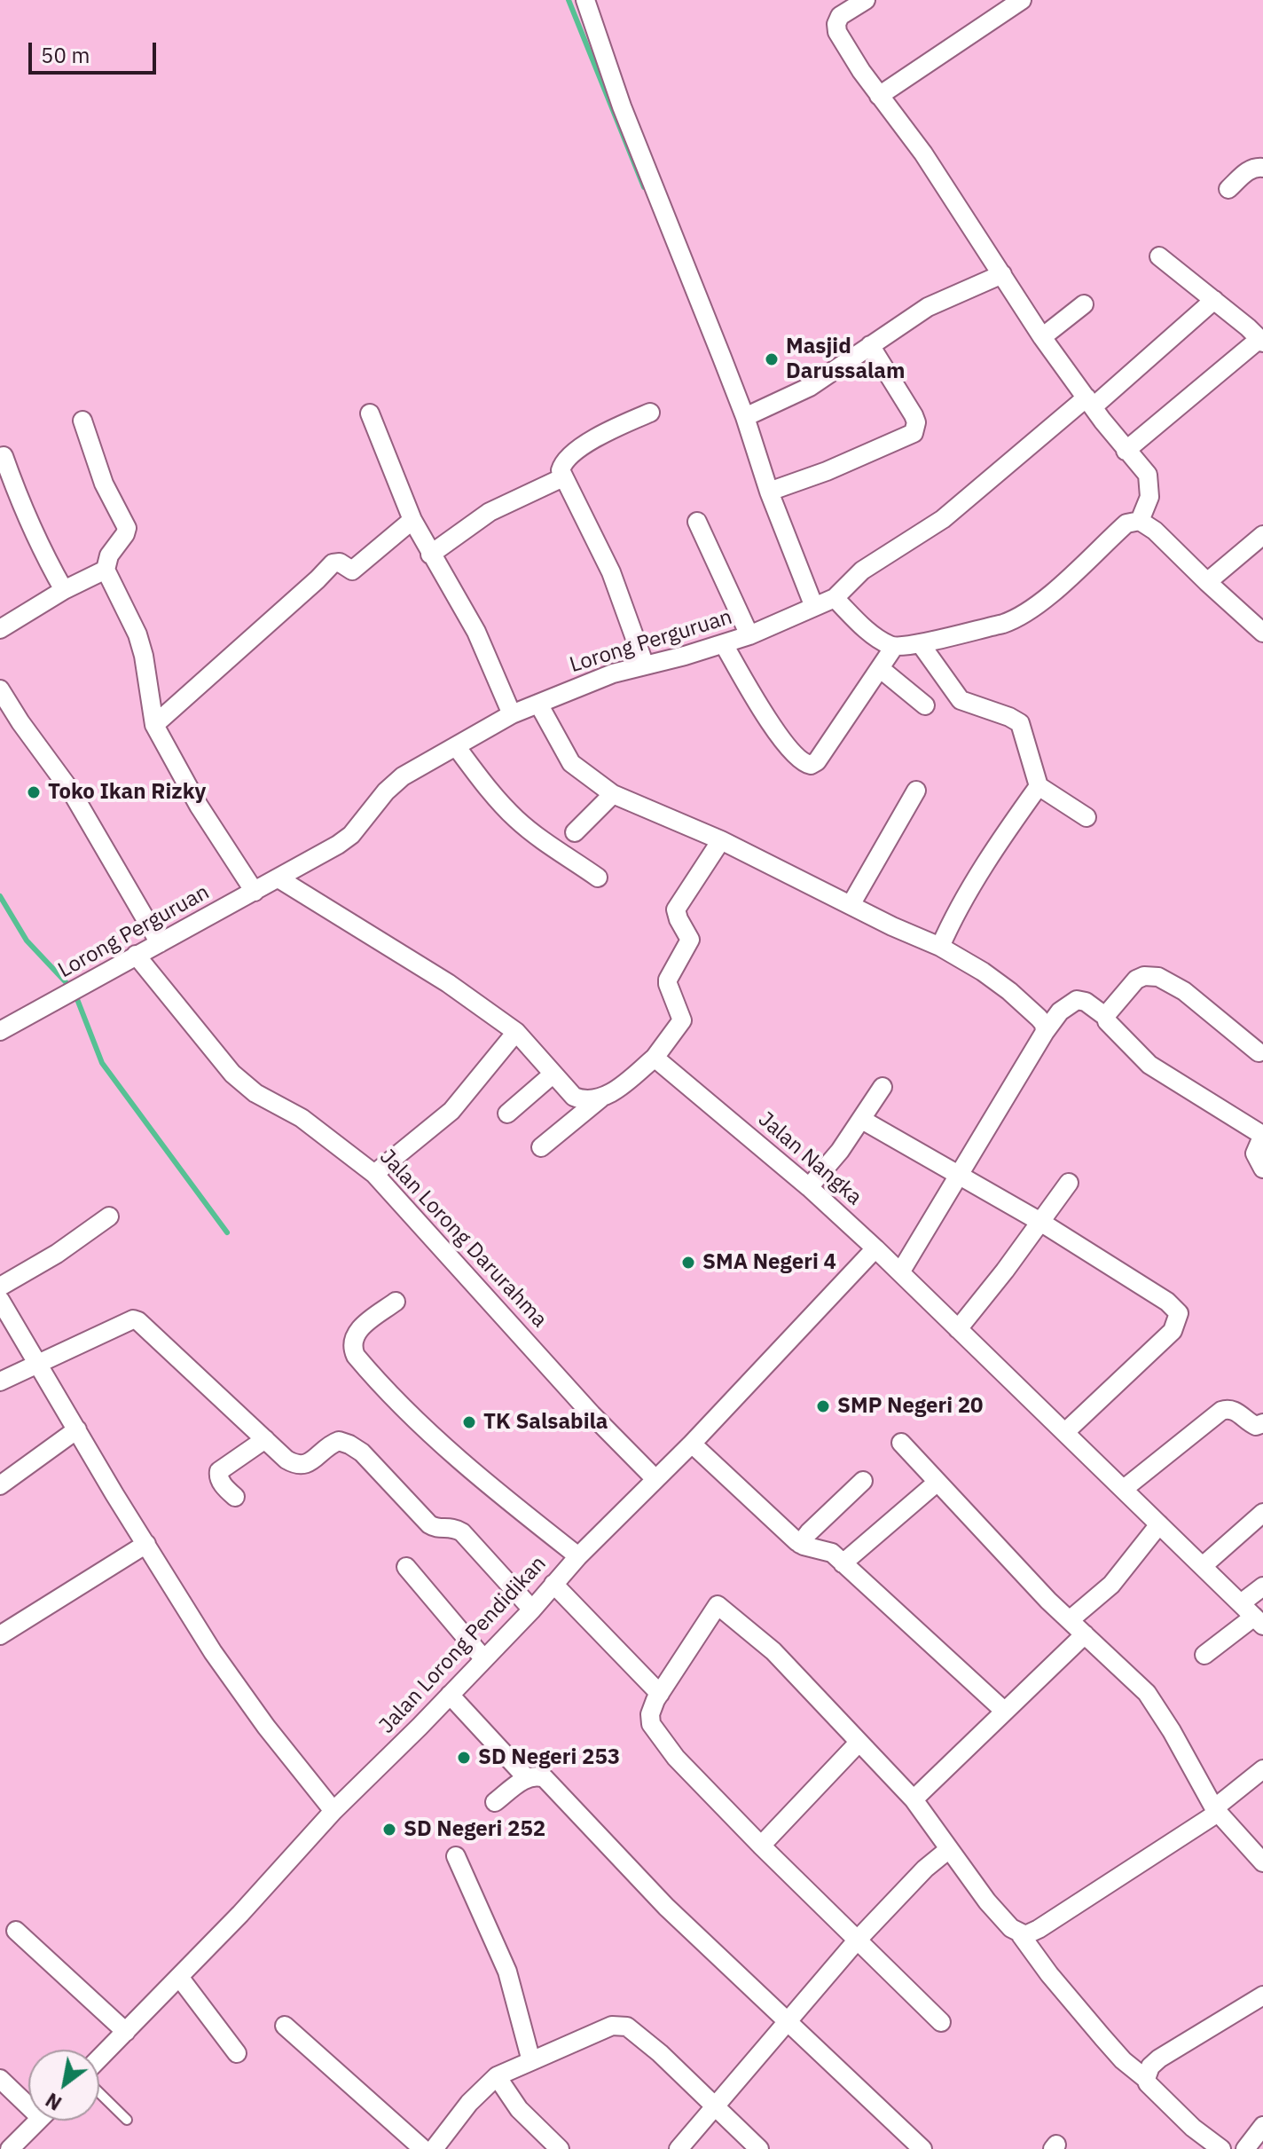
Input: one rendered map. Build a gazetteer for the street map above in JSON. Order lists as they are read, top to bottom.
{
  "streets": {
    "street": [
      "Lorong Perguruan",
      "Jalan Nangka",
      "Jalan Lorong Darurahma",
      "Jalan Lorong Pendidikan"
    ]
  },
  "crossings": [
    ["Lorong Perguruan", "Jalan Lorong Darurahma"],
    ["Jalan Nangka", "Jalan Lorong Pendidikan"],
    ["Jalan Lorong Darurahma", "Jalan Lorong Pendidikan"]
  ],
  "places": [
    "Masjid Darussalam",
    "Toko Ikan Rizky",
    "SMA Negeri 4",
    "SMP Negeri 20",
    "TK Salsabila",
    "SD Negeri 253",
    "SD Negeri 252"
  ],
  "scale_bar": "50 m",
  "north": "bottom left"
}
